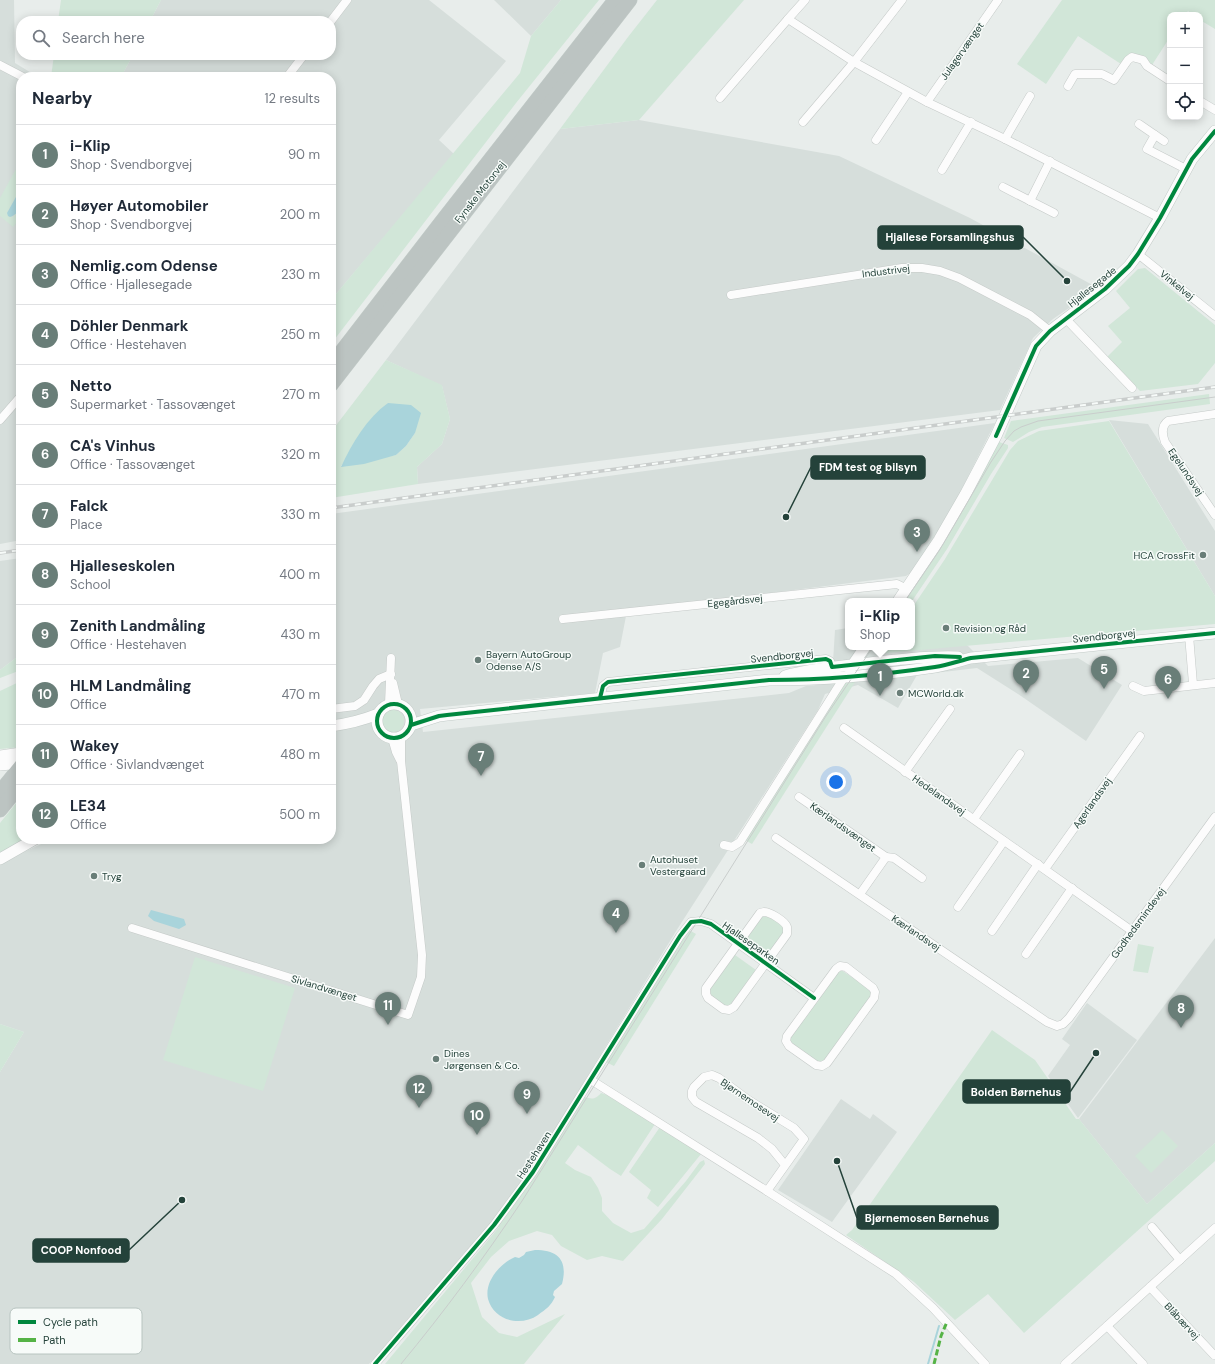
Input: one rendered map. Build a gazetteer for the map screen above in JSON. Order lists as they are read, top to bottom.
{
  "streets": {
    "highway": ["Fynske Motorvej"],
    "main road": ["Hjallesegade", "Svendborgvej"],
    "street": [
      "Julagervænget",
      "Industrivej",
      "Vinkelvej",
      "Egelundsvej",
      "Egegårdsvej",
      "Hedelandsvej",
      "Agerlandsvej",
      "Kærlandsvænget",
      "Godhedsmindevej",
      "Kærlandsvej",
      "Hjalleseparken",
      "Sivlandvænget",
      "Bjørnemosevej",
      "Hestehaven",
      "Blåbærvej"
    ]
  },
  "crossings": [
    ["Industrivej", "Hjallesegade"],
    ["Vinkelvej", "Hjallesegade"],
    ["Hjallesegade", "Egegårdsvej"],
    ["Svendborgvej", "Sivlandvænget"],
    ["Hedelandsvej", "Agerlandsvej"],
    ["Hedelandsvej", "Godhedsmindevej"],
    ["Kærlandsvænget", "Kærlandsvej"],
    ["Godhedsmindevej", "Kærlandsvej"],
    ["Hjalleseparken", "Hestehaven"]
  ],
  "places": [
    "Hjallese Forsamlingshus",
    "FDM test og bilsyn",
    "HCA CrossFit",
    "Revision og Råd",
    "Bayern AutoGroup Odense A/S",
    "MCWorld.dk",
    "Autohuset Vestergaard",
    "Tryg",
    "Bolden Børnehus",
    "Dines Jørgensen & Co.",
    "Bjørnemosen Børnehus",
    "COOP Nonfood"
  ],
  "legend": ["Cycle path", "Path"],
  "page": {
    "map_buttons": ["+", "−"],
    "search": "Search here",
    "heading": ["Nearby", "12 results"],
    "list": [
      {
        "mark": "1",
        "name": "i-Klip",
        "note": "Shop · Svendborgvej",
        "value": "90 m"
      },
      {
        "mark": "2",
        "name": "Høyer Automobiler",
        "note": "Shop · Svendborgvej",
        "value": "200 m"
      },
      {
        "mark": "3",
        "name": "Nemlig.com Odense",
        "note": "Office · Hjallesegade",
        "value": "230 m"
      },
      {
        "mark": "4",
        "name": "Döhler Denmark",
        "note": "Office · Hestehaven",
        "value": "250 m"
      },
      {
        "mark": "5",
        "name": "Netto",
        "note": "Supermarket · Tassovænget",
        "value": "270 m"
      },
      {
        "mark": "6",
        "name": "CA's Vinhus",
        "note": "Office · Tassovænget",
        "value": "320 m"
      },
      {
        "mark": "7",
        "name": "Falck",
        "note": "Place",
        "value": "330 m"
      },
      {
        "mark": "8",
        "name": "Hjalleseskolen",
        "note": "School",
        "value": "400 m"
      },
      {
        "mark": "9",
        "name": "Zenith Landmåling",
        "note": "Office · Hestehaven",
        "value": "430 m"
      },
      {
        "mark": "10",
        "name": "HLM Landmåling",
        "note": "Office",
        "value": "470 m"
      },
      {
        "mark": "11",
        "name": "Wakey",
        "note": "Office · Sivlandvænget",
        "value": "480 m"
      },
      {
        "mark": "12",
        "name": "LE34",
        "note": "Office",
        "value": "500 m"
      }
    ],
    "pins": [
      "3",
      "5",
      "2",
      "1",
      "6",
      "7",
      "4",
      "11",
      "8",
      "12",
      "9",
      "10"
    ],
    "popup": ["i-Klip", "Shop"]
  }
}
